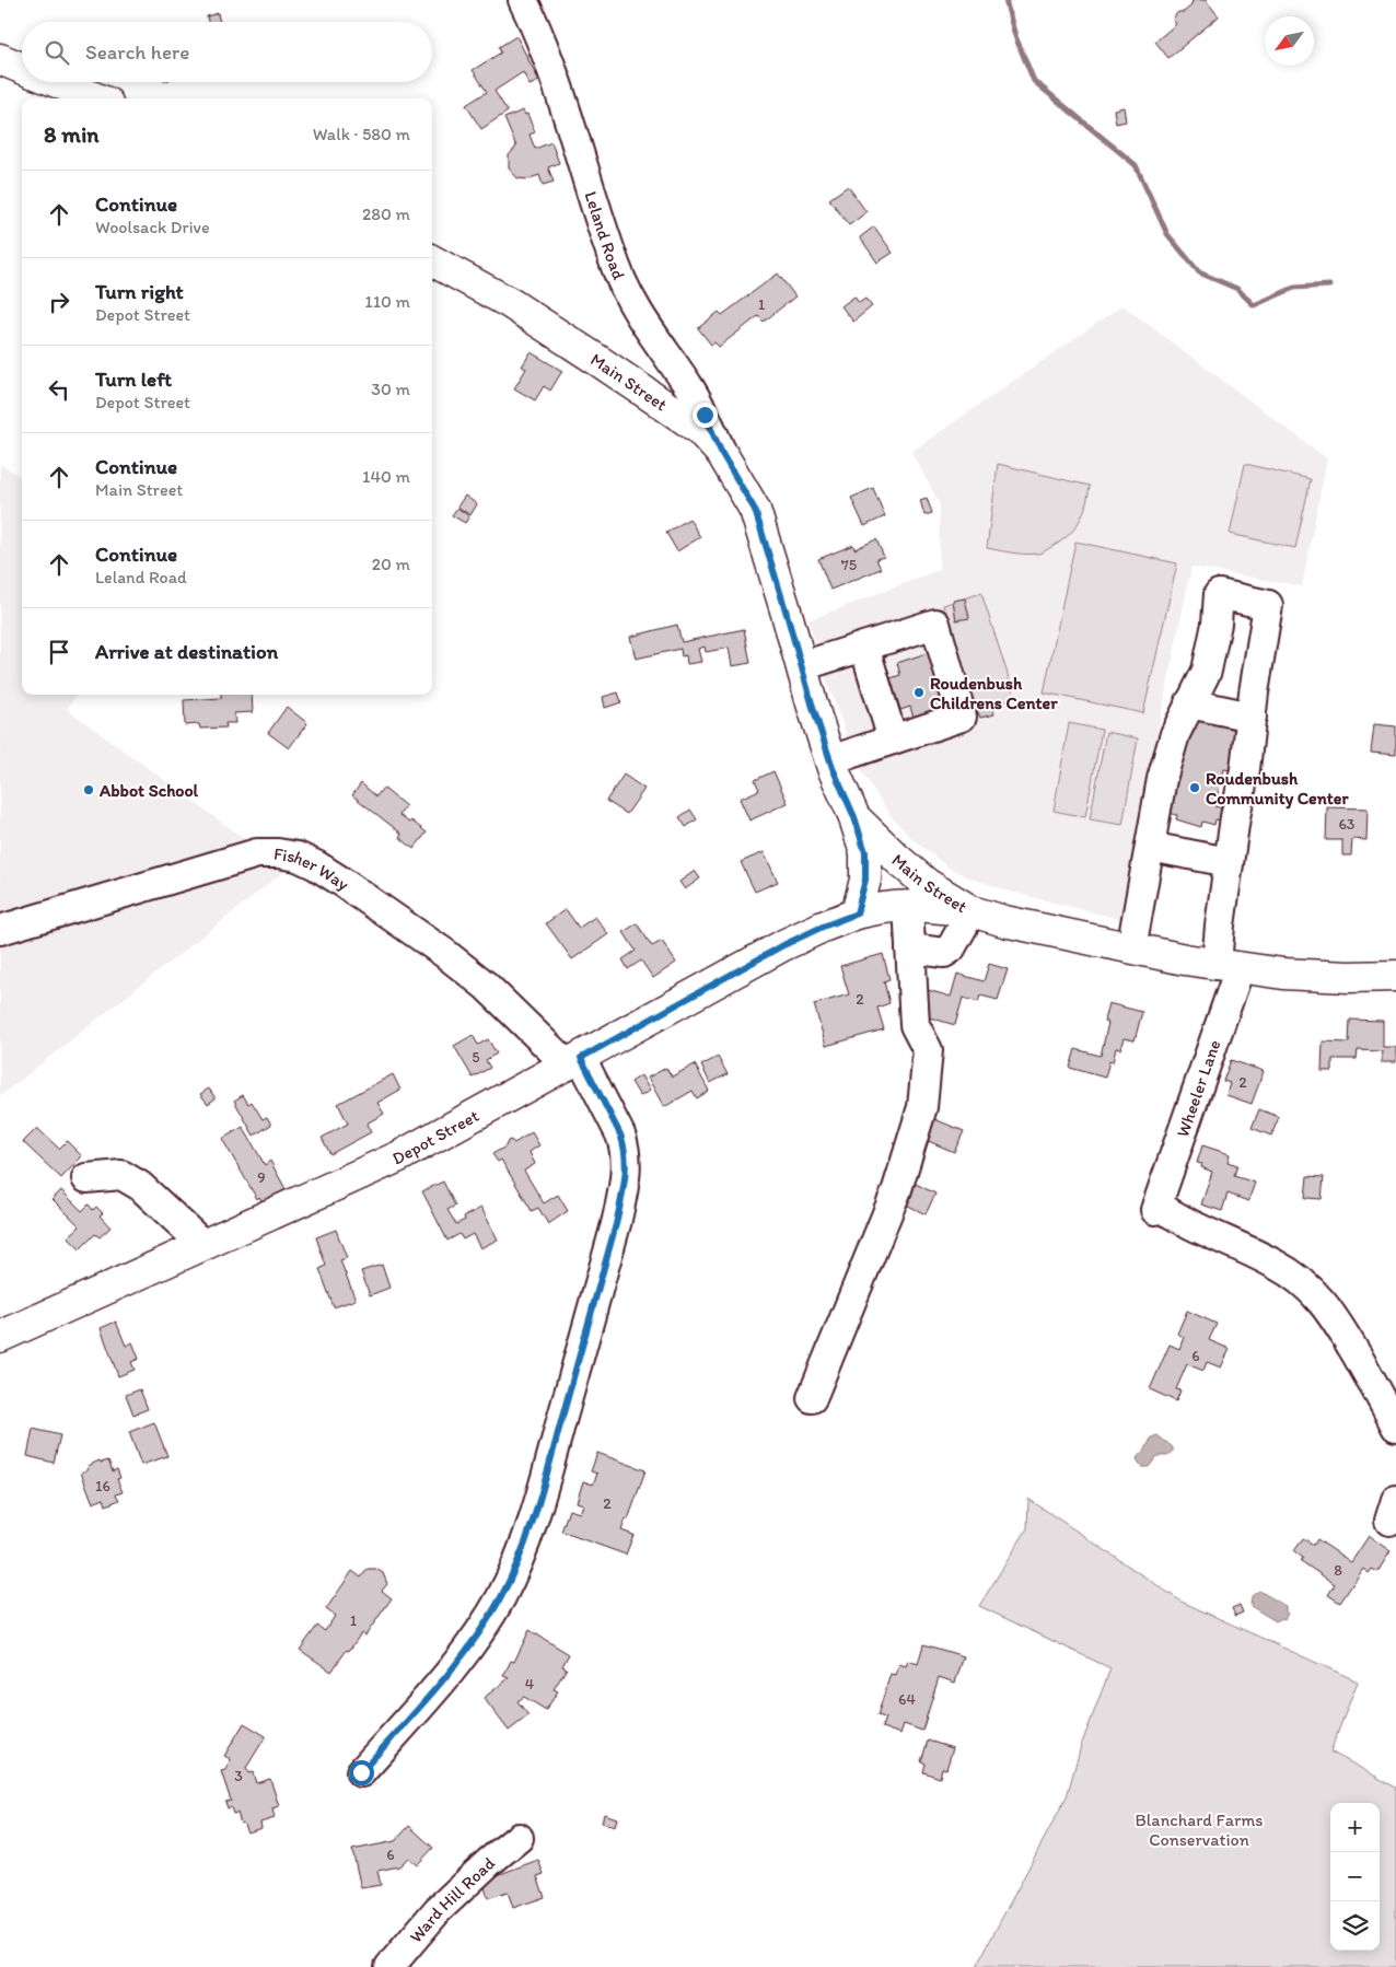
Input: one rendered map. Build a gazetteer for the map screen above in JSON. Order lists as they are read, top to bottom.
{
  "streets": {
    "main road": ["Main Street", "Depot Street"],
    "street": [
      "Leland Road",
      "Fisher Way",
      "Wheeler Lane",
      "Ward Hill Road"
    ]
  },
  "crossings": [
    ["Leland Road", "Main Street"],
    ["Main Street", "Wheeler Lane"],
    ["Main Street", "Depot Street"],
    ["Fisher Way", "Depot Street"]
  ],
  "parks": ["Blanchard Farms Conservation"],
  "places": ["Roudenbush Childrens Center", "Roudenbush Community Center", "Abbot School"],
  "house_numbers": [
    "1",
    "75",
    "63",
    "2",
    "5",
    "2",
    "9",
    "6",
    "16",
    "2",
    "8",
    "1",
    "4",
    "64",
    "3",
    "6"
  ],
  "north": "bottom left",
  "page": {
    "search": "Search here",
    "heading": ["8 min", "Walk · 580 m"],
    "list": [
      ["Continue", "Woolsack Drive", "280 m"],
      ["Turn right", "Depot Street", "110 m"],
      ["Turn left", "Depot Street", "30 m"],
      ["Continue", "Main Street", "140 m"],
      ["Continue", "Leland Road", "20 m"],
      "Arrive at destination"
    ],
    "map_buttons": ["+", "−"]
  }
}
